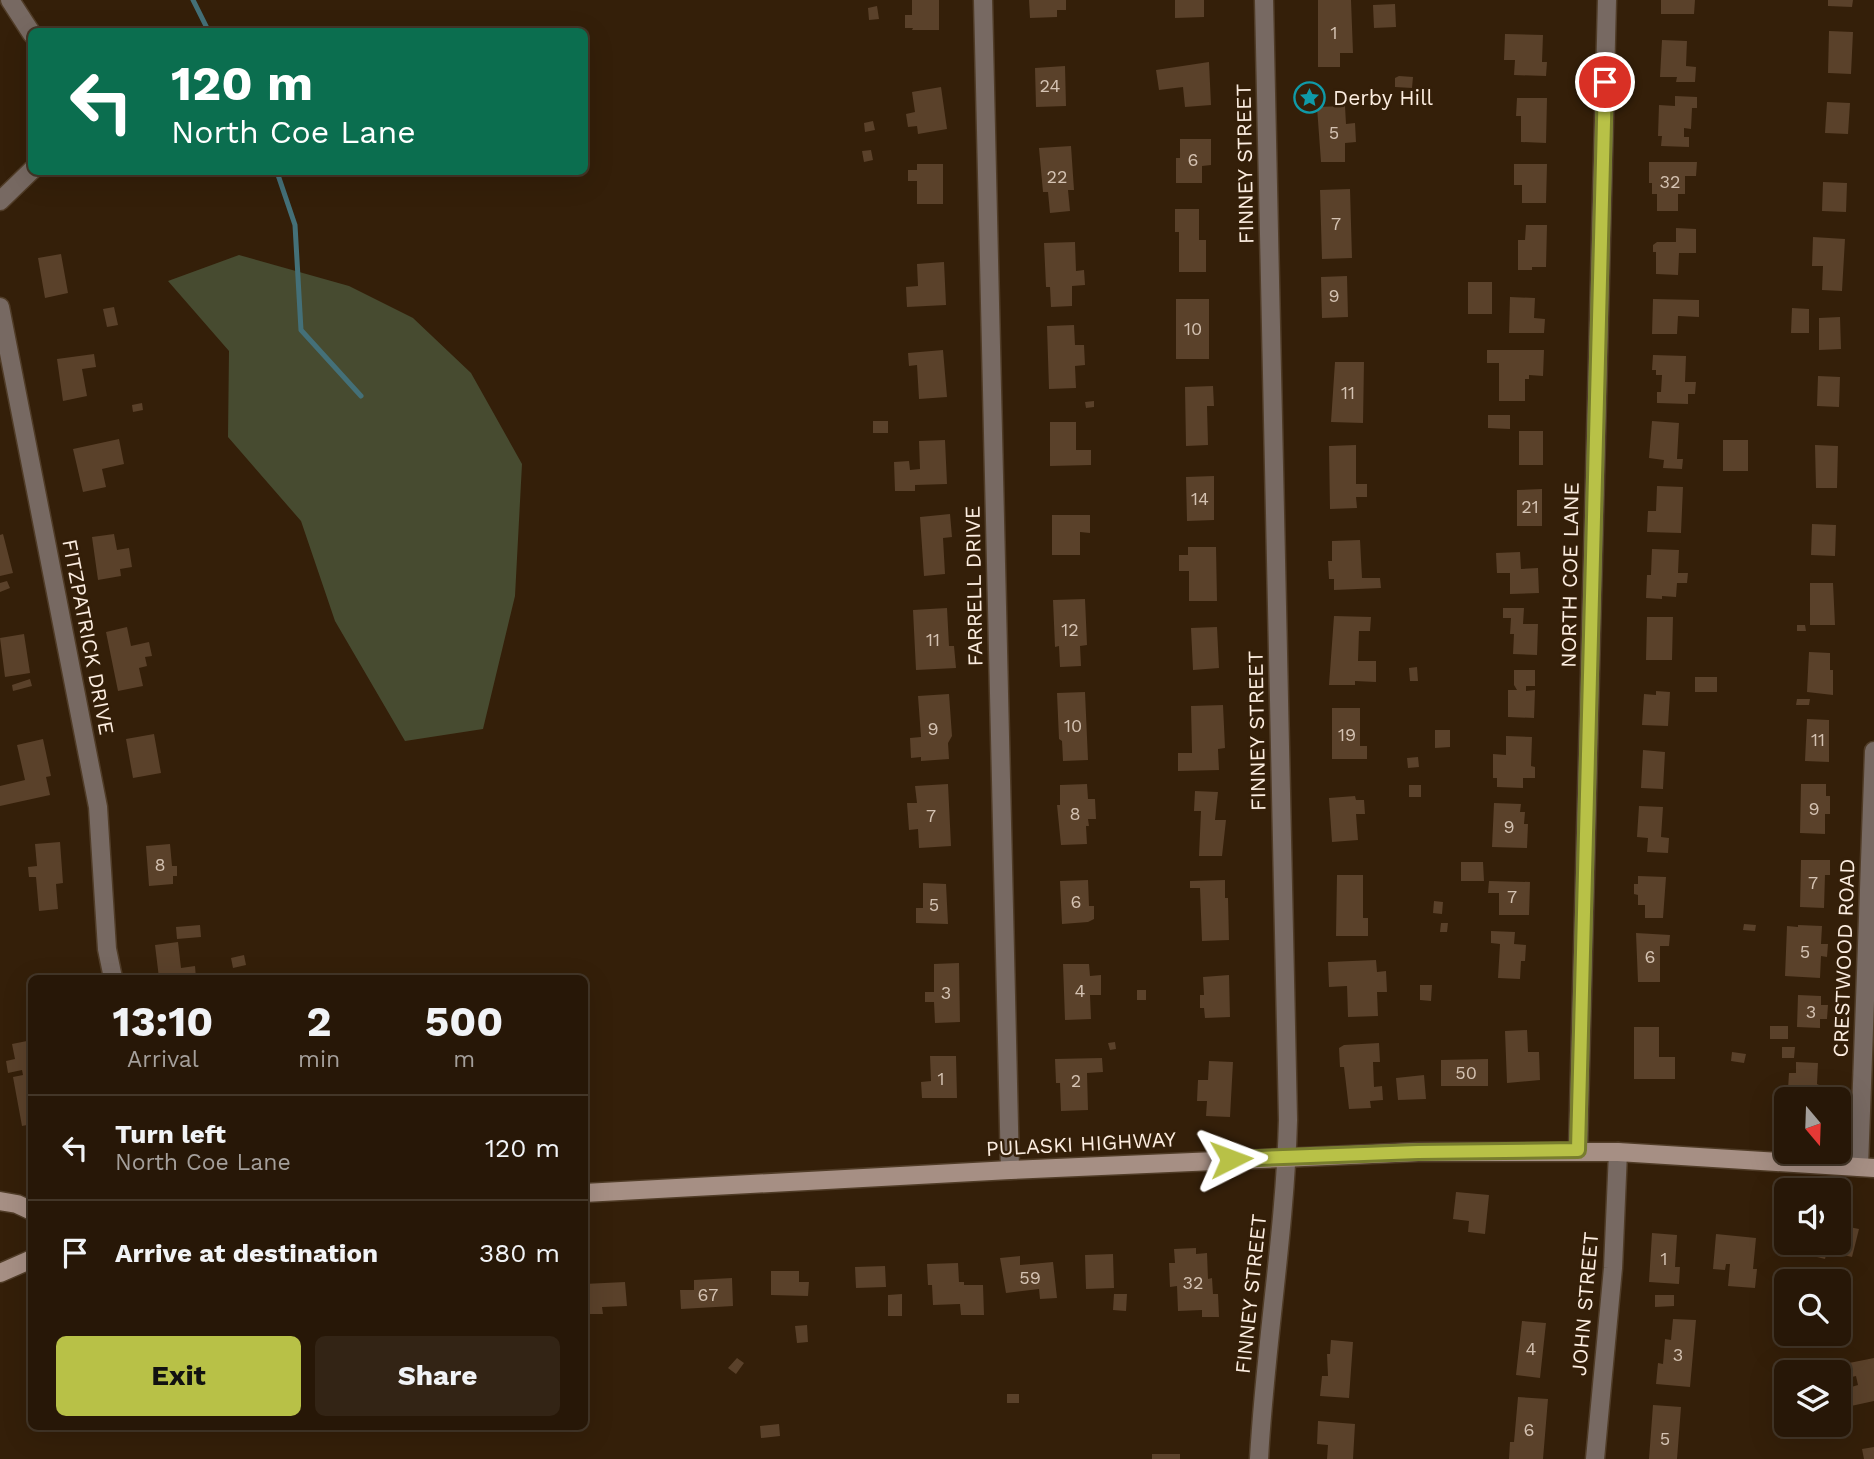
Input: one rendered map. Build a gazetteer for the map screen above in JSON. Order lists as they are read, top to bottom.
{
  "streets": {
    "main road": ["PULASKI HIGHWAY"],
    "street": [
      "FINNEY STREET",
      "NORTH COE LANE",
      "FARRELL DRIVE",
      "FITZPATRICK DRIVE",
      "CRESTWOOD ROAD",
      "JOHN STREET"
    ]
  },
  "crossings": [
    ["FINNEY STREET", "PULASKI HIGHWAY"],
    ["NORTH COE LANE", "PULASKI HIGHWAY"],
    ["FARRELL DRIVE", "PULASKI HIGHWAY"],
    ["CRESTWOOD ROAD", "PULASKI HIGHWAY"],
    ["PULASKI HIGHWAY", "JOHN STREET"]
  ],
  "places": {
    "place": ["Derby Hill"]
  },
  "house_numbers": [
    "1",
    "24",
    "5",
    "6",
    "22",
    "32",
    "7",
    "9",
    "10",
    "11",
    "14",
    "21",
    "12",
    "11",
    "10",
    "9",
    "19",
    "11",
    "9",
    "8",
    "7",
    "9",
    "8",
    "7",
    "7",
    "6",
    "5",
    "5",
    "6",
    "4",
    "3",
    "3",
    "50",
    "1",
    "2",
    "1",
    "59",
    "32",
    "67",
    "4",
    "3",
    "6",
    "5"
  ],
  "north": "bottom",
  "page": {
    "turn": ["120 m", "North Coe Lane"],
    "eta": [
      "13:10",
      "Arrival",
      "2",
      "min",
      "500",
      "m"
    ],
    "list": [
      {
        "name": "Turn left",
        "note": "North Coe Lane",
        "value": "120 m"
      },
      {
        "name": "Arrive at destination",
        "value": "380 m"
      }
    ],
    "buttons": ["Exit", "Share"]
  }
}
